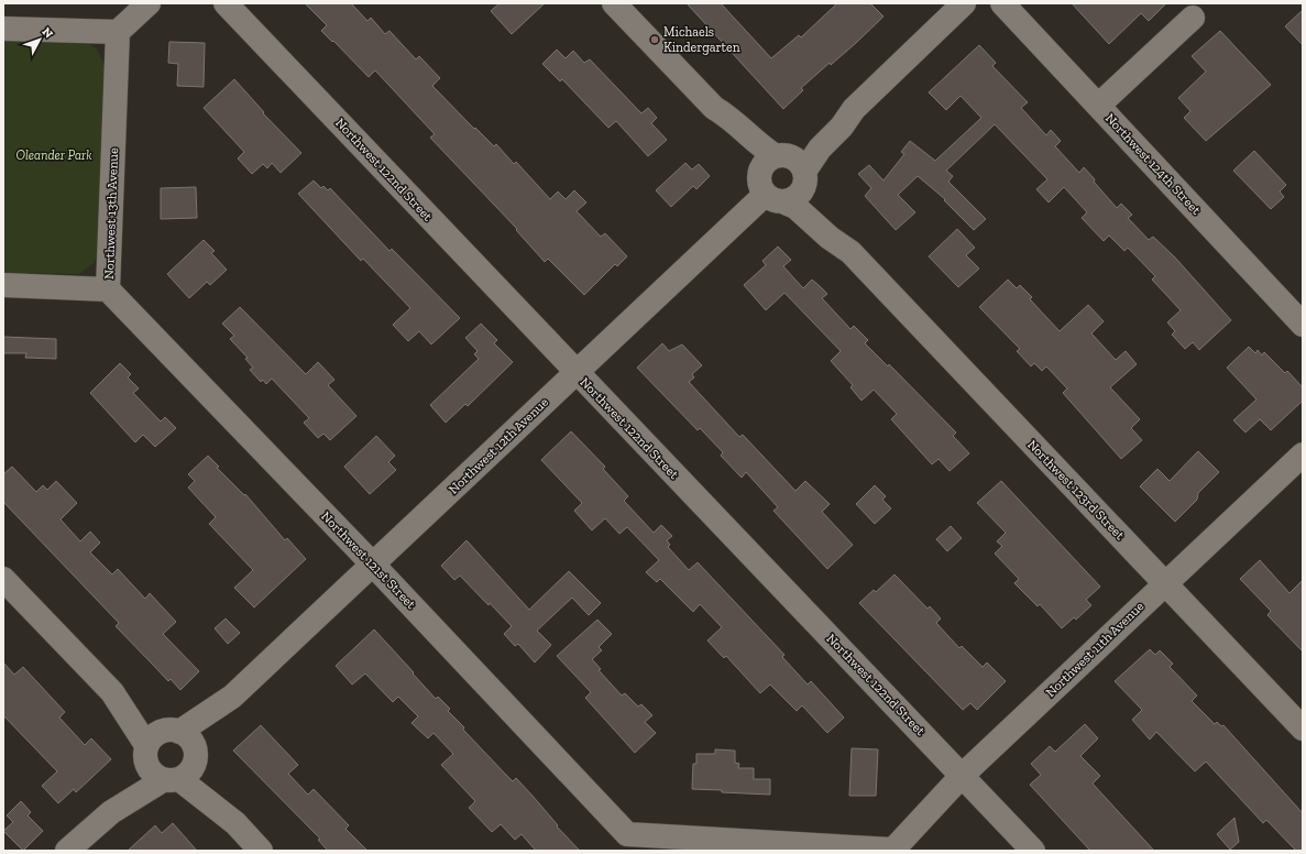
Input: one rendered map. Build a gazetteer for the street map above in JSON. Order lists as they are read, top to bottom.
{
  "streets": {
    "street": [
      "Northwest 124th Street",
      "Northwest 122nd Street",
      "Northwest 13th Avenue",
      "Northwest 12th Avenue",
      "Northwest 123rd Street",
      "Northwest 121st Street",
      "Northwest 11th Avenue"
    ]
  },
  "crossings": [
    ["Northwest 122nd Street", "Northwest 12th Avenue"],
    ["Northwest 122nd Street", "Northwest 11th Avenue"],
    ["Northwest 13th Avenue", "Northwest 121st Street"],
    ["Northwest 12th Avenue", "Northwest 123rd Street"],
    ["Northwest 12th Avenue", "Northwest 121st Street"],
    ["Northwest 123rd Street", "Northwest 11th Avenue"],
    ["Northwest 121st Street", "Northwest 11th Avenue"]
  ],
  "parks": ["Oleander Park"],
  "places": ["Michaels Kindergarten"],
  "north": "top right"
}
